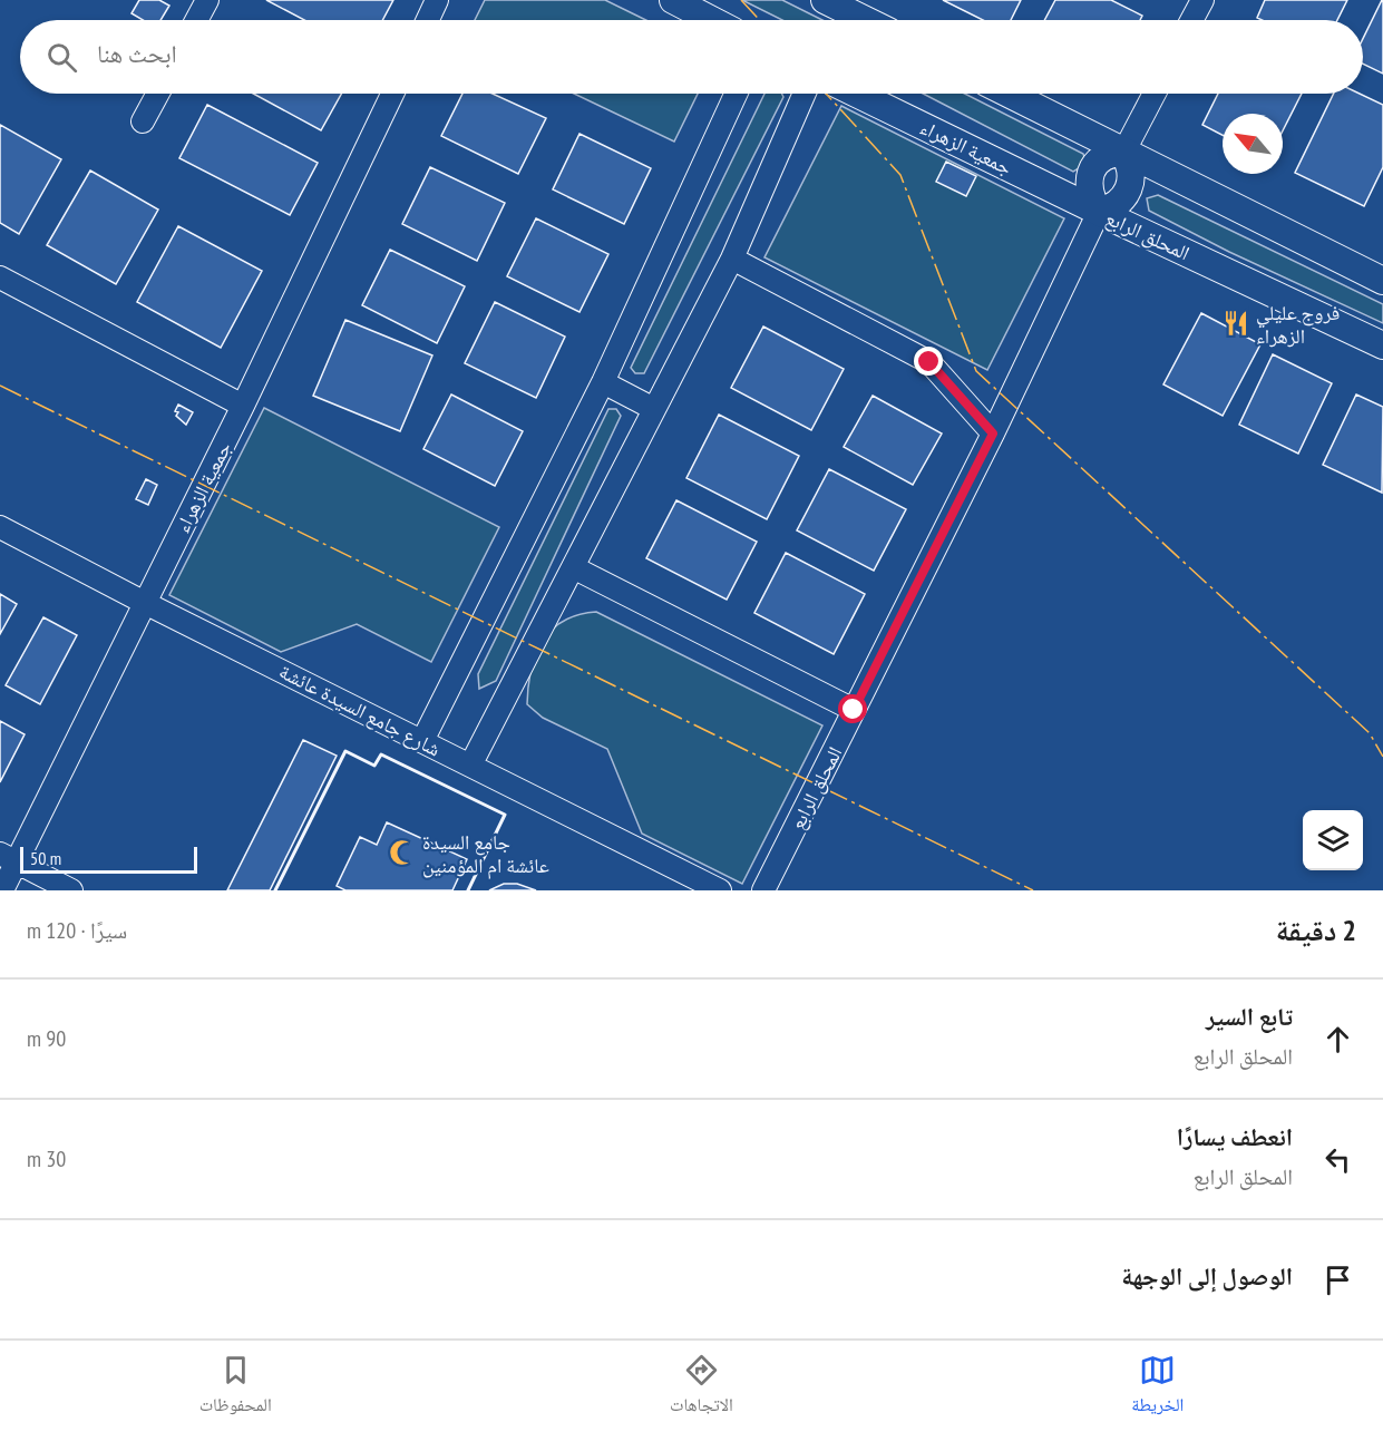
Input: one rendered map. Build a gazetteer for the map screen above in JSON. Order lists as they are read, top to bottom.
{
  "streets": {
    "street": ["جمعية الزهراء", "المحلق الرابع", "شارع جامع السيدة عائشة"]
  },
  "crossings": [
    ["جمعية الزهراء", "المحلق الرابع"],
    ["جمعية الزهراء", "شارع جامع السيدة عائشة"]
  ],
  "places": {
    "restaurant": ["فروج عليلي الزهراء"],
    "mosque": ["جامع السيدة عائشة ام المؤمنين"]
  },
  "scale_bar": "50 m",
  "north": "top left",
  "page": {
    "search": "ابحث هنا",
    "scale": "50 m",
    "heading": ["2 دقيقة", "سيرًا · 120 m"],
    "list": [
      ["تابع السير", "المحلق الرابع", "90 m"],
      ["انعطف يسارًا", "المحلق الرابع", "30 m"],
      "الوصول إلى الوجهة"
    ],
    "nav": ["الخريطة", "الاتجاهات", "المحفوظات"]
  }
}
